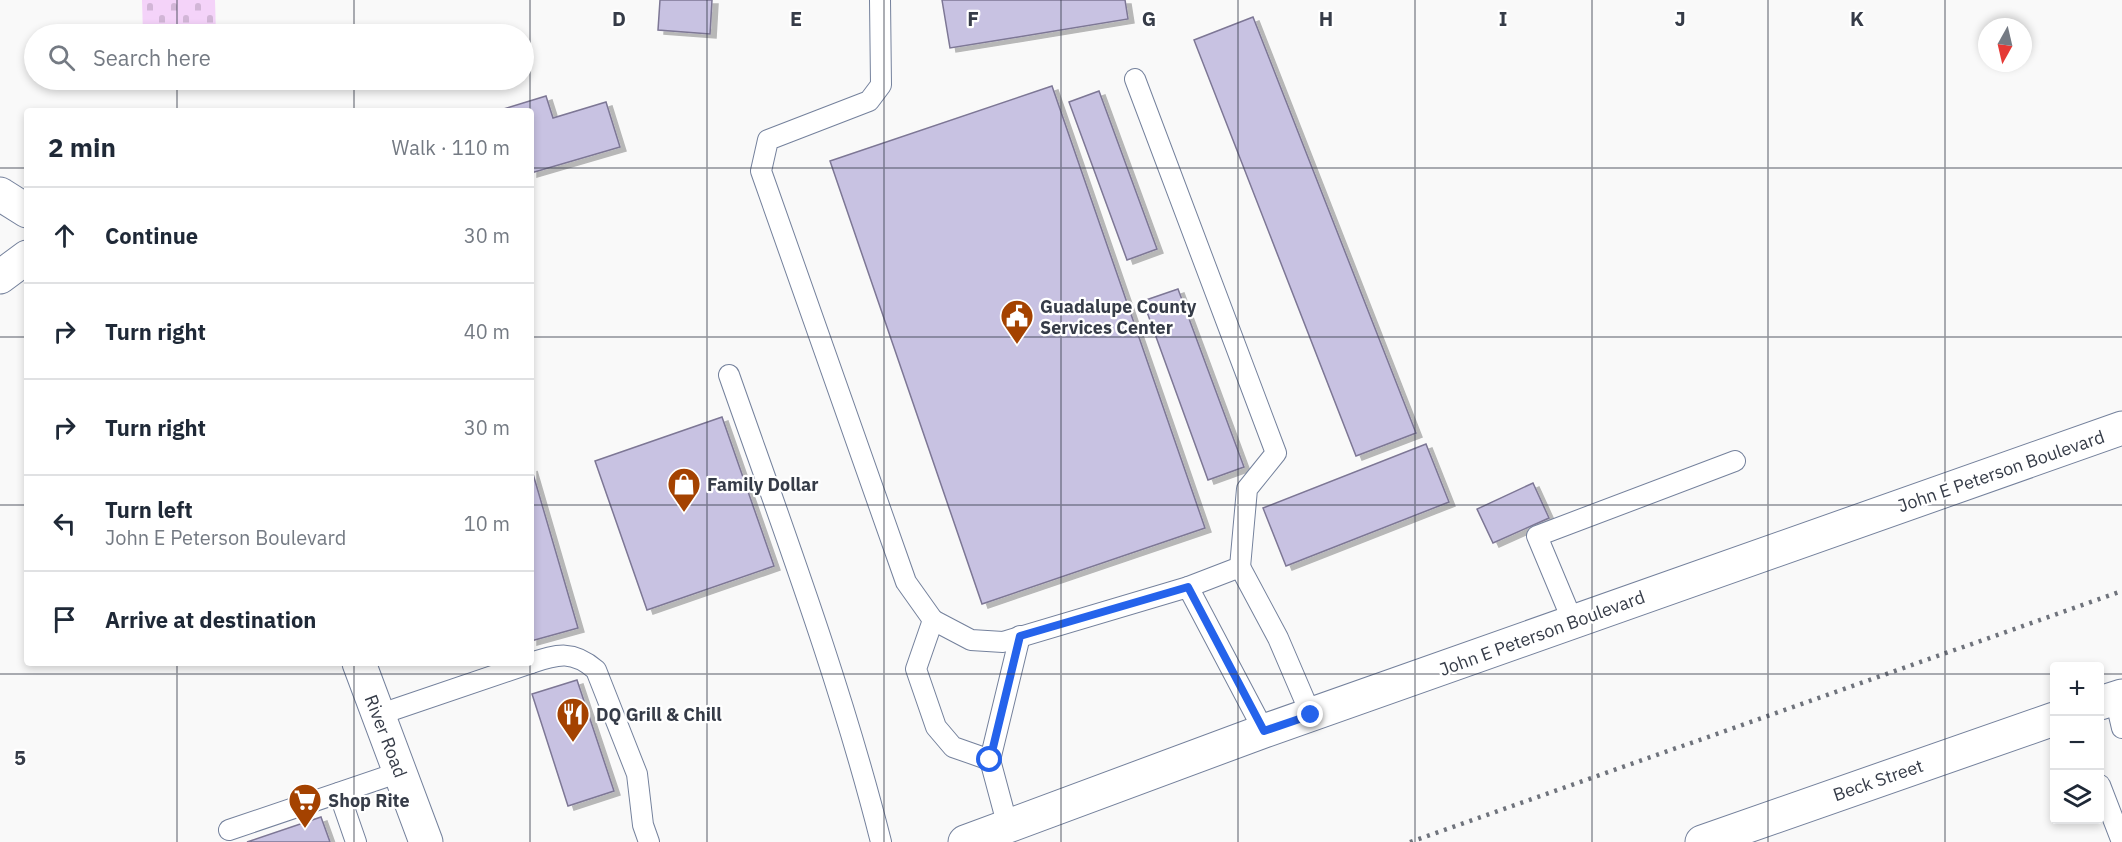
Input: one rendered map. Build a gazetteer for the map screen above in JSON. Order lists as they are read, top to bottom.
{
  "streets": {
    "main road": ["John E Peterson Boulevard", "River Road", "Beck Street"]
  },
  "places": {
    "public building": ["Guadalupe County Services Center"],
    "shop": ["Family Dollar"],
    "restaurant": ["DQ Grill & Chill"],
    "supermarket": ["Shop Rite"]
  },
  "north": "bottom",
  "page": {
    "search": "Search here",
    "heading": ["2 min", "Walk · 110 m"],
    "list": [
      ["Continue", "30 m"],
      ["Turn right", "40 m"],
      ["Turn right", "30 m"],
      ["Turn left", "John E Peterson Boulevard", "10 m"],
      "Arrive at destination"
    ],
    "map_buttons": ["+", "−"]
  },
  "grid": {
    "columns": [
      "D",
      "E",
      "F",
      "G",
      "H",
      "I",
      "J",
      "K"
    ],
    "rows": ["5"]
  }
}
